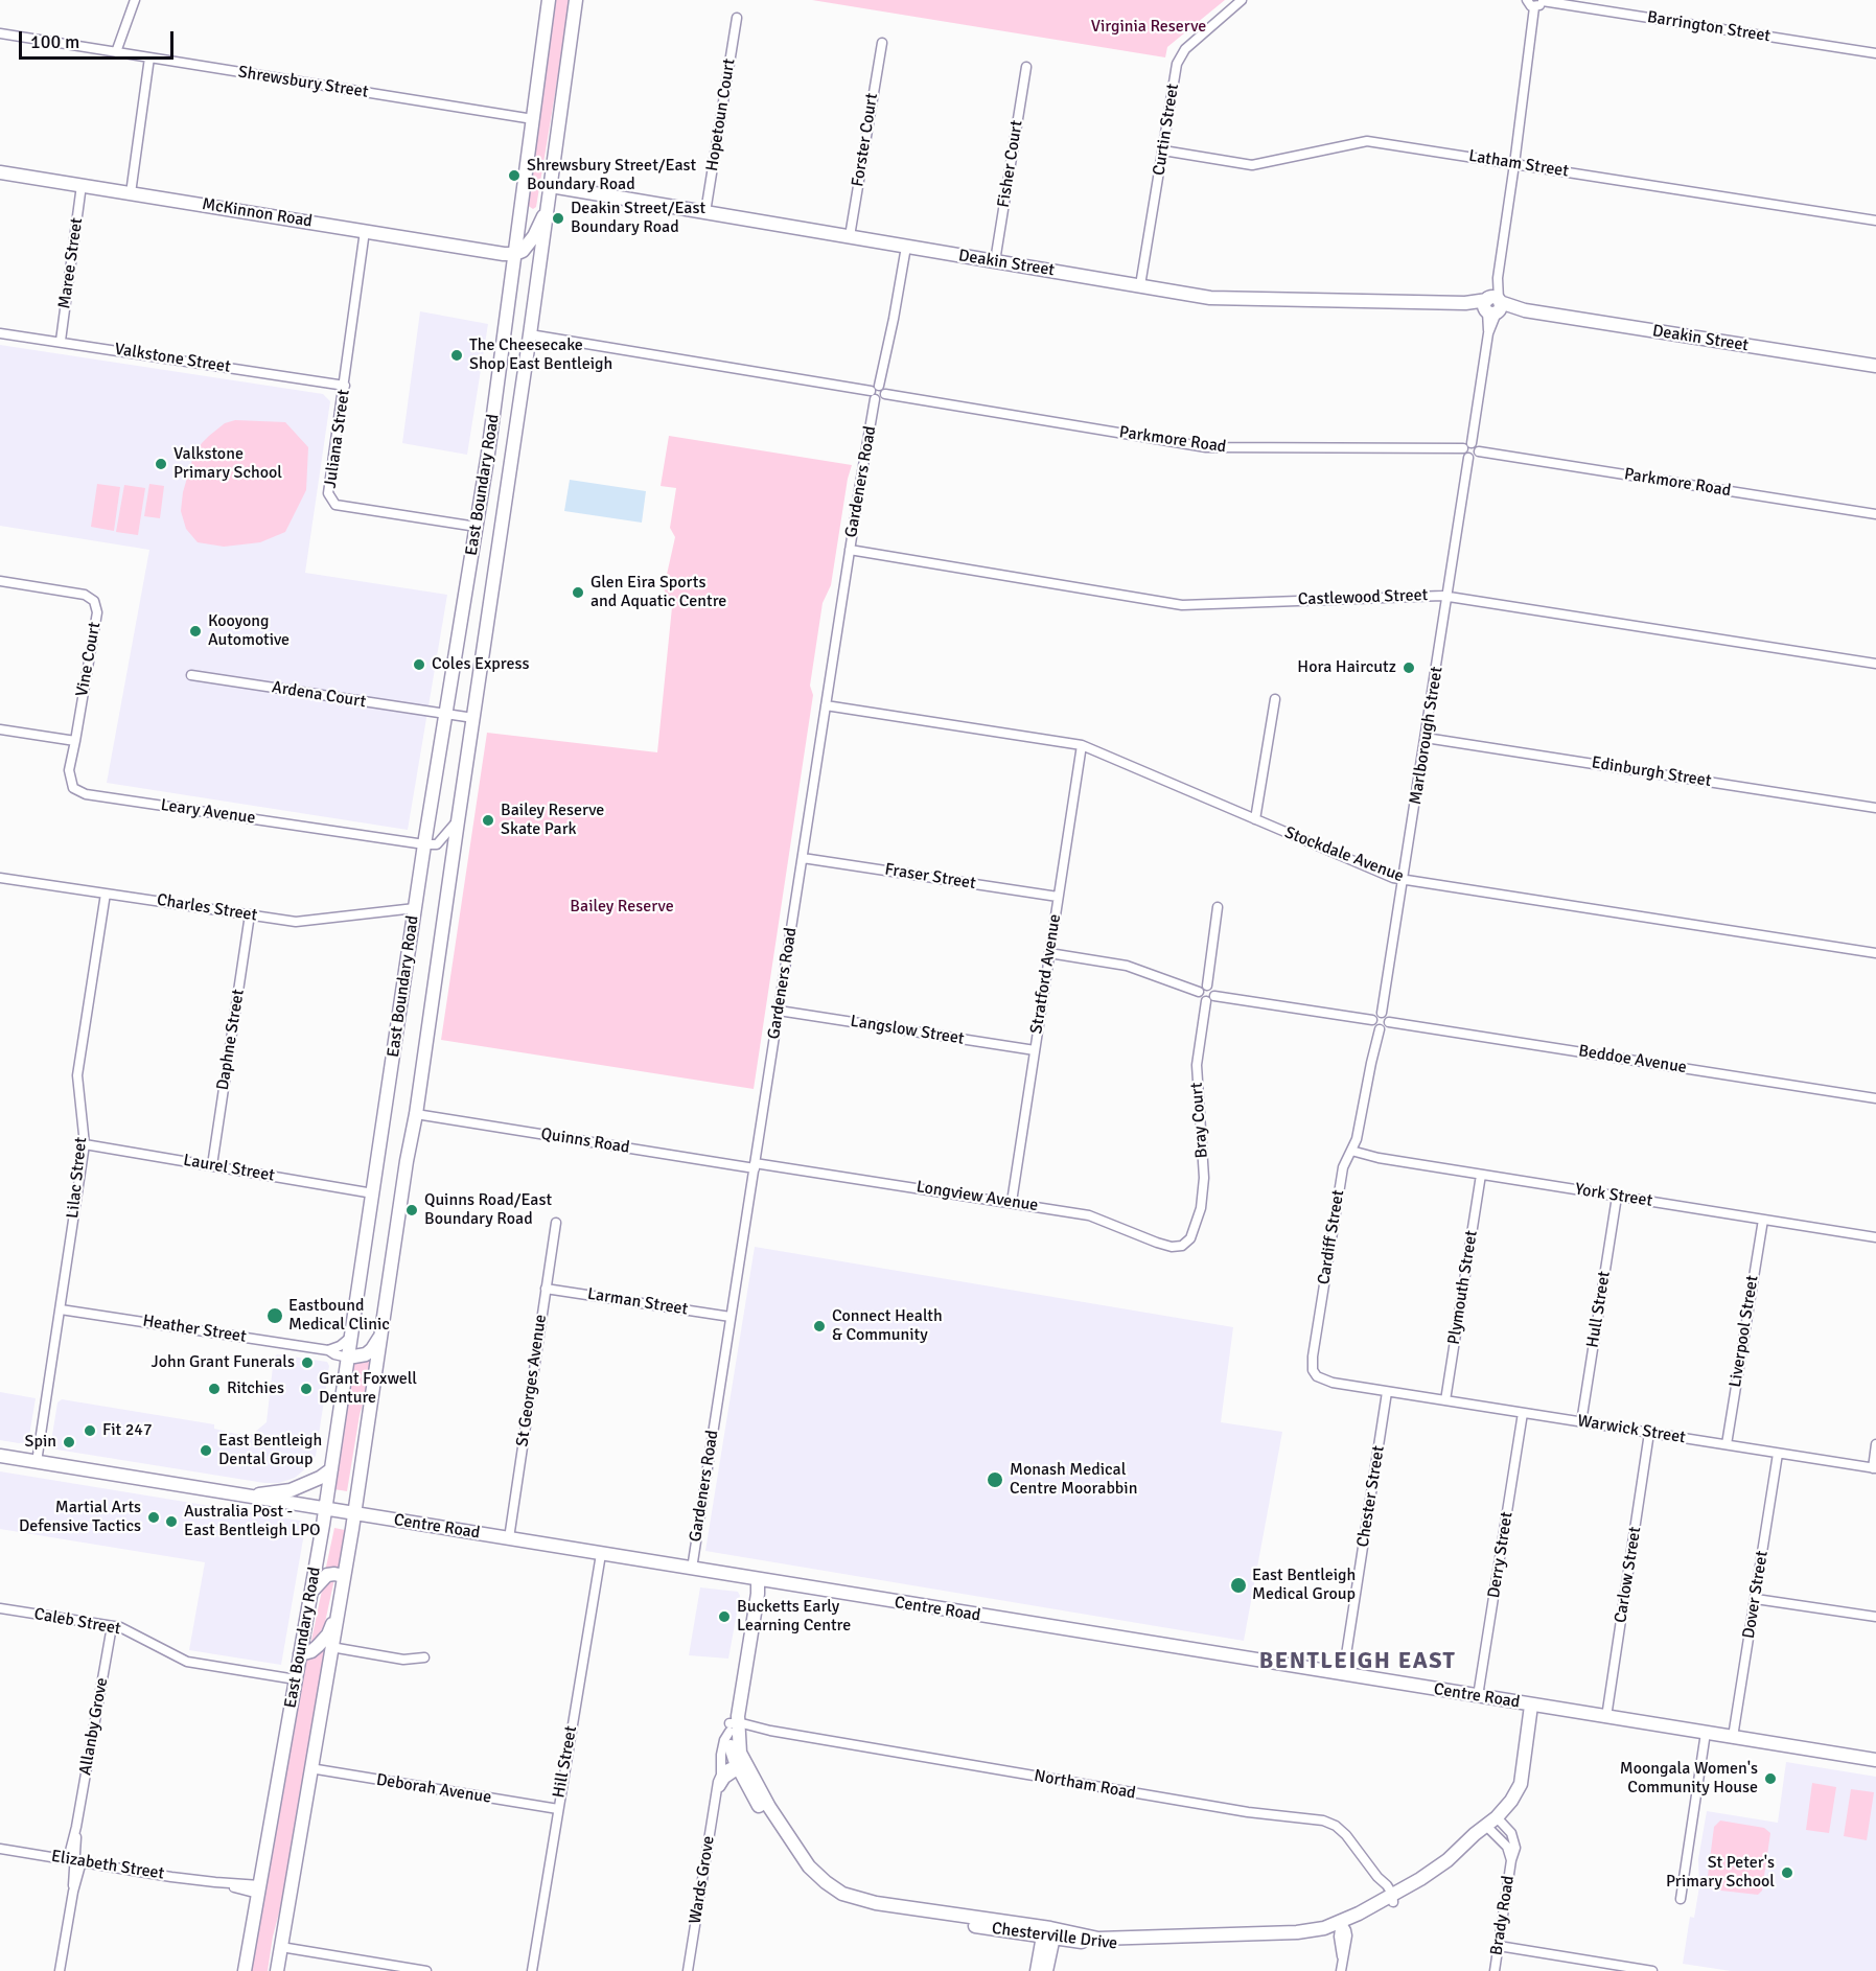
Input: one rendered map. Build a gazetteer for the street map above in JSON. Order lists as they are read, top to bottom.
{
  "streets": {
    "main road": [
      "McKinnon Road",
      "Deakin Street",
      "East Boundary Road",
      "Centre Road",
      "Chesterville Drive"
    ],
    "street": [
      "Barrington Street",
      "Shrewsbury Street",
      "Hopetoun Court",
      "Curtin Street",
      "Forster Court",
      "Fisher Court",
      "Latham Street",
      "Maree Street",
      "Valkstone Street",
      "Juliana Street",
      "Parkmore Road",
      "Gardeners Road",
      "Castlewood Street",
      "Vine Court",
      "Ardena Court",
      "Marlborough Street",
      "Edinburgh Street",
      "Leary Avenue",
      "Stockdale Avenue",
      "Fraser Street",
      "Charles Street",
      "Stratford Avenue",
      "Langslow Street",
      "Daphne Street",
      "Beddoe Avenue",
      "Bray Court",
      "Quinns Road",
      "Laurel Street",
      "Lilac Street",
      "York Street",
      "Longview Avenue",
      "Cardiff Street",
      "Plymouth Street",
      "Larman Street",
      "Hull Street",
      "Heather Street",
      "Liverpool Street",
      "St Georges Avenue",
      "Warwick Street",
      "Chester Street",
      "Derry Street",
      "Carlow Street",
      "Dover Street",
      "Caleb Street",
      "Allanby Grove",
      "Hill Street",
      "Northam Road",
      "Deborah Avenue",
      "Elizabeth Street",
      "Wards Grove",
      "Brady Road"
    ]
  },
  "crossings": [
    ["Shrewsbury Street", "East Boundary Road"],
    ["Hopetoun Court", "Deakin Street"],
    ["Curtin Street", "Latham Street"],
    ["Curtin Street", "Deakin Street"],
    ["Forster Court", "Deakin Street"],
    ["Fisher Court", "Deakin Street"],
    ["McKinnon Road", "Maree Street"],
    ["McKinnon Road", "Juliana Street"],
    ["McKinnon Road", "East Boundary Road"],
    ["Maree Street", "Valkstone Street"],
    ["Deakin Street", "East Boundary Road"],
    ["Valkstone Street", "Juliana Street"],
    ["Juliana Street", "East Boundary Road"],
    ["Parkmore Road", "Gardeners Road"],
    ["Parkmore Road", "Marlborough Street"],
    ["Gardeners Road", "Castlewood Street"],
    ["Gardeners Road", "Stockdale Avenue"],
    ["Gardeners Road", "Fraser Street"],
    ["Gardeners Road", "Langslow Street"],
    ["Gardeners Road", "Quinns Road"],
    ["Gardeners Road", "Longview Avenue"],
    ["Gardeners Road", "Larman Street"],
    ["Gardeners Road", "Centre Road"],
    ["East Boundary Road", "Ardena Court"],
    ["East Boundary Road", "Leary Avenue"],
    ["East Boundary Road", "Charles Street"],
    ["East Boundary Road", "Quinns Road"],
    ["East Boundary Road", "Laurel Street"],
    ["East Boundary Road", "Heather Street"],
    ["East Boundary Road", "Centre Road"],
    ["East Boundary Road", "Caleb Street"],
    ["East Boundary Road", "Deborah Avenue"],
    ["East Boundary Road", "Elizabeth Street"],
    ["Castlewood Street", "Marlborough Street"],
    ["Vine Court", "Leary Avenue"],
    ["Marlborough Street", "Edinburgh Street"],
    ["Marlborough Street", "Stockdale Avenue"],
    ["Marlborough Street", "Beddoe Avenue"],
    ["Marlborough Street", "Cardiff Street"],
    ["Stockdale Avenue", "Stratford Avenue"],
    ["Fraser Street", "Stratford Avenue"],
    ["Charles Street", "Daphne Street"],
    ["Charles Street", "Lilac Street"],
    ["Stratford Avenue", "Langslow Street"],
    ["Stratford Avenue", "Longview Avenue"],
    ["Daphne Street", "Laurel Street"],
    ["Beddoe Avenue", "Cardiff Street"],
    ["Bray Court", "Longview Avenue"],
    ["Quinns Road", "Longview Avenue"],
    ["Laurel Street", "Lilac Street"],
    ["Lilac Street", "Heather Street"],
    ["Lilac Street", "Centre Road"],
    ["York Street", "Cardiff Street"],
    ["York Street", "Plymouth Street"],
    ["York Street", "Hull Street"],
    ["York Street", "Liverpool Street"],
    ["Cardiff Street", "Warwick Street"],
    ["Cardiff Street", "Chester Street"],
    ["Plymouth Street", "Warwick Street"],
    ["Larman Street", "St Georges Avenue"],
    ["Hull Street", "Warwick Street"],
    ["Liverpool Street", "Warwick Street"],
    ["St Georges Avenue", "Centre Road"],
    ["Warwick Street", "Chester Street"],
    ["Warwick Street", "Derry Street"],
    ["Warwick Street", "Carlow Street"],
    ["Warwick Street", "Dover Street"],
    ["Chester Street", "Centre Road"],
    ["Centre Road", "Derry Street"],
    ["Centre Road", "Carlow Street"],
    ["Centre Road", "Dover Street"],
    ["Centre Road", "Hill Street"],
    ["Caleb Street", "Allanby Grove"],
    ["Allanby Grove", "Elizabeth Street"],
    ["Hill Street", "Deborah Avenue"],
    ["Northam Road", "Wards Grove"],
    ["Northam Road", "Chesterville Drive"],
    ["Wards Grove", "Chesterville Drive"],
    ["Brady Road", "Chesterville Drive"]
  ],
  "districts": ["BENTLEIGH EAST"],
  "parks": ["Virginia Reserve", "Bailey Reserve"],
  "places": [
    "Shrewsbury Street/East Boundary Road",
    "Deakin Street/East Boundary Road",
    "The Cheesecake Shop East Bentleigh",
    "Valkstone Primary School",
    "Glen Eira Sports and Aquatic Centre",
    "Kooyong Automotive",
    "Coles Express",
    "Hora Haircutz",
    "Bailey Reserve Skate Park",
    "Quinns Road/East Boundary Road",
    "Eastbound Medical Clinic",
    "Connect Health & Community",
    "John Grant Funerals",
    "Ritchies",
    "Grant Foxwell Denture",
    "Fit 247",
    "Spin",
    "East Bentleigh Dental Group",
    "Monash Medical Centre Moorabbin",
    "Martial Arts Defensive Tactics",
    "Australia Post - East Bentleigh LPO",
    "East Bentleigh Medical Group",
    "Bucketts Early Learning Centre",
    "Moongala Women's Community House",
    "St Peter's Primary School"
  ],
  "scale_bar": "100 m"
}
